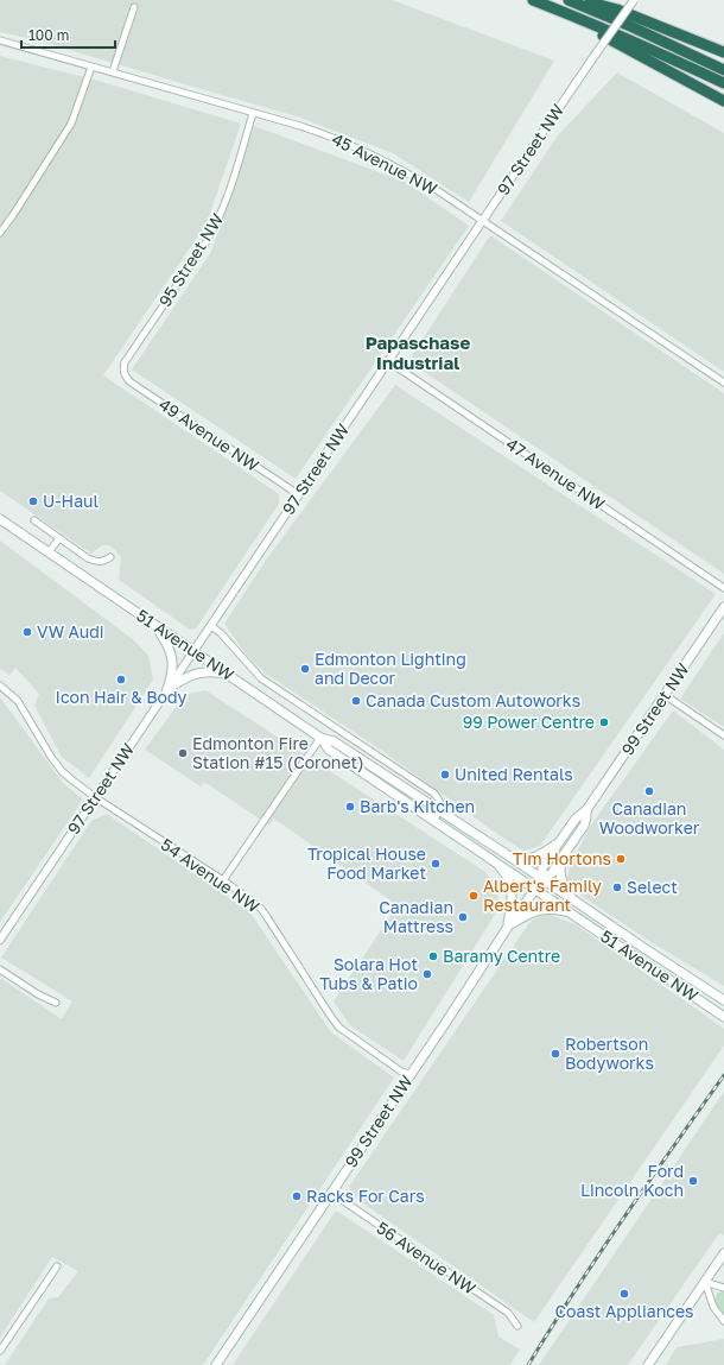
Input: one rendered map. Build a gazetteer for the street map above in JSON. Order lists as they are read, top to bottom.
{
  "streets": {
    "main road": ["51 Avenue NW", "99 Street NW"],
    "street": [
      "97 Street NW",
      "45 Avenue NW",
      "95 Street NW",
      "49 Avenue NW",
      "47 Avenue NW",
      "54 Avenue NW",
      "56 Avenue NW"
    ]
  },
  "crossings": [
    ["97 Street NW", "45 Avenue NW"],
    ["97 Street NW", "49 Avenue NW"],
    ["97 Street NW", "47 Avenue NW"],
    ["97 Street NW", "51 Avenue NW"],
    ["97 Street NW", "54 Avenue NW"],
    ["45 Avenue NW", "95 Street NW"],
    ["95 Street NW", "49 Avenue NW"],
    ["51 Avenue NW", "99 Street NW"],
    ["99 Street NW", "54 Avenue NW"],
    ["99 Street NW", "56 Avenue NW"]
  ],
  "districts": ["Papaschase Industrial"],
  "places": [
    "U-Haul",
    "VW Audi",
    "Edmonton Lighting and Decor",
    "Icon Hair & Body",
    "Canada Custom Autoworks",
    "99 Power Centre",
    "Edmonton Fire Station #15 (Coronet)",
    "United Rentals",
    "Canadian Woodworker",
    "Barb's Kitchen",
    "Tim Hortons",
    "Tropical House Food Market",
    "Select",
    "Albert's Family Restaurant",
    "Canadian Mattress",
    "Baramy Centre",
    "Solara Hot Tubs & Patio",
    "Robertson Bodyworks",
    "Ford Lincoln Koch",
    "Racks For Cars",
    "Coast Appliances"
  ],
  "scale_bar": "100 m"
}
